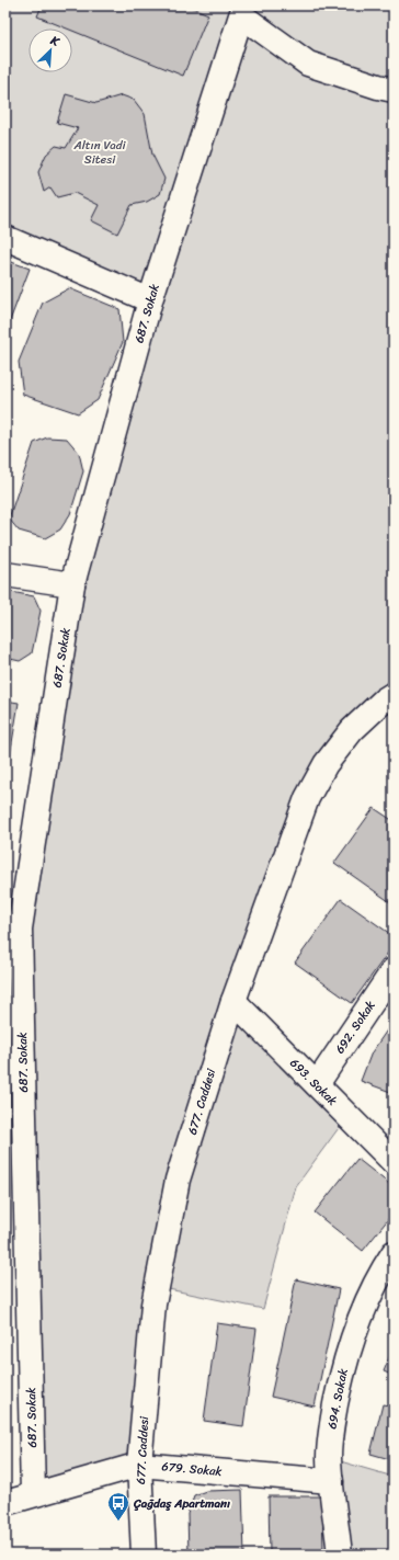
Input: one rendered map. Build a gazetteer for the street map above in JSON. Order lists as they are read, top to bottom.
{
  "streets": {
    "street": [
      "687. Sokak",
      "692. Sokak",
      "693. Sokak",
      "677. Caddesi",
      "694. Sokak",
      "679. Sokak"
    ]
  },
  "crossings": [
    ["687. Sokak", "679. Sokak"],
    ["692. Sokak", "693. Sokak"],
    ["693. Sokak", "677. Caddesi"],
    ["677. Caddesi", "679. Sokak"],
    ["694. Sokak", "679. Sokak"]
  ],
  "parks": ["Altın Vadi Sitesi"],
  "places": {
    "bus stop": ["Çağdaş Apartmanı"]
  },
  "north": "top right"
}
